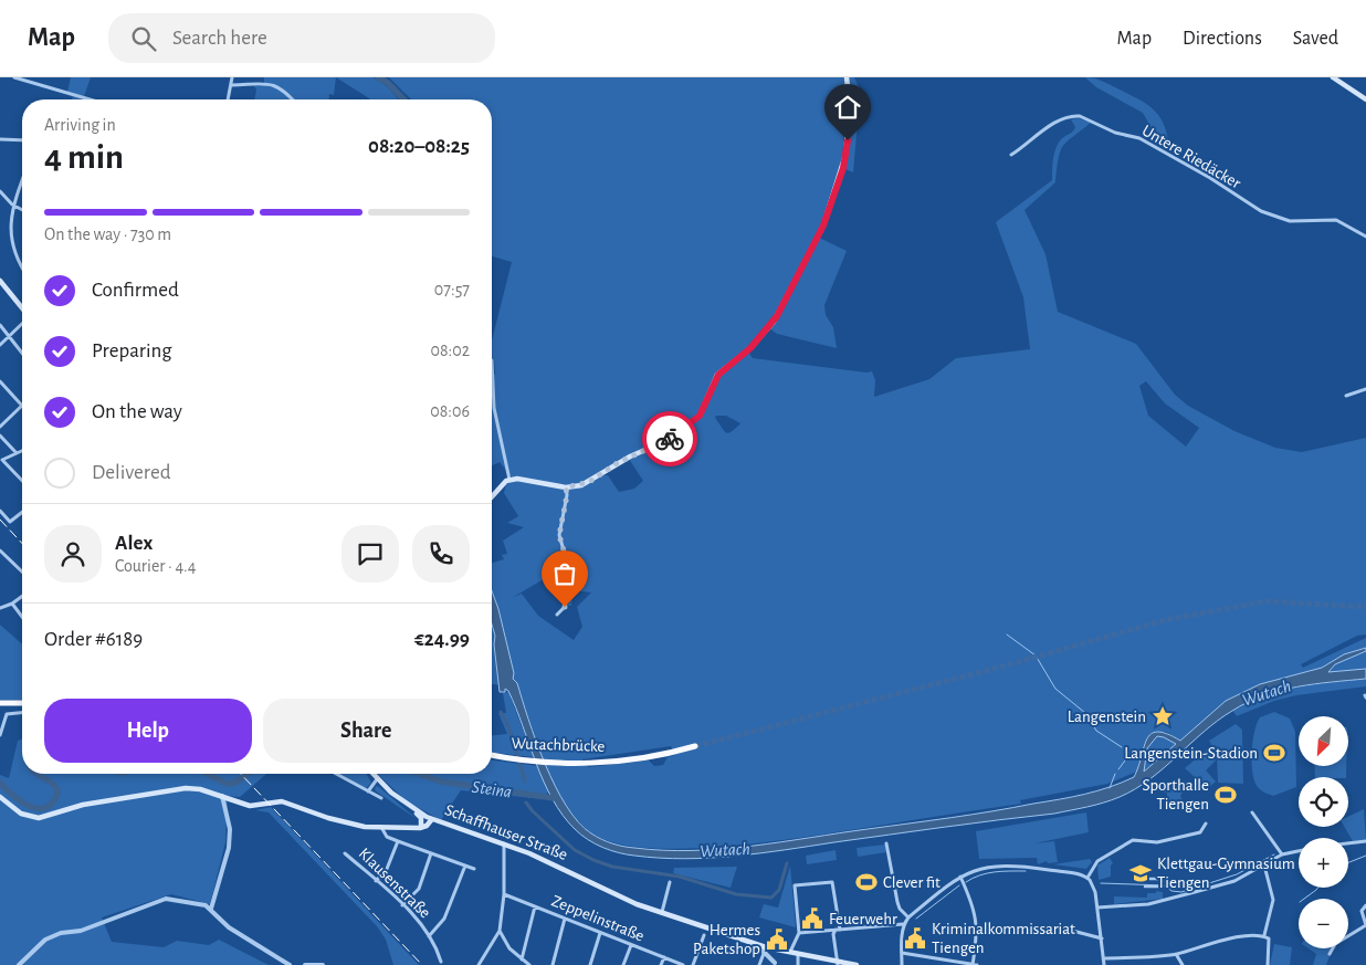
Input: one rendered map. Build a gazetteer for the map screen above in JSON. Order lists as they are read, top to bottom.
{
  "streets": {
    "highway": ["Wutachbrücke"],
    "main road": ["Schaffhauser Straße"],
    "street": ["Untere Riedäcker", "Klausenstraße", "Zeppelinstraße"]
  },
  "water": ["Wutach", "Steina"],
  "places": {
    "place": ["Langenstein"],
    "sports": ["Langenstein-Stadion", "Sporthalle Tiengen", "Clever fit"],
    "school or university": ["Klettgau-Gymnasium Tiengen"],
    "public building": ["Feuerwehr", "Kriminalkommissariat Tiengen", "Hermes Paketshop"]
  },
  "north": "bottom left",
  "page": {
    "header": "Map",
    "search": "Search here",
    "nav": ["Map", "Directions", "Saved"],
    "heading": ["4 min", "Arriving in", "08:20–08:25"],
    "panel": [
      "Alex",
      "Courier · 4.4",
      "Order #6189",
      "€24.99"
    ],
    "bar": "On the way · 730 m",
    "list": [
      ["Confirmed", "07:57"],
      ["Preparing", "08:02"],
      ["On the way", "08:06"],
      "Delivered"
    ],
    "buttons": ["Help", "Share"],
    "map_buttons": ["+", "−"]
  }
}
